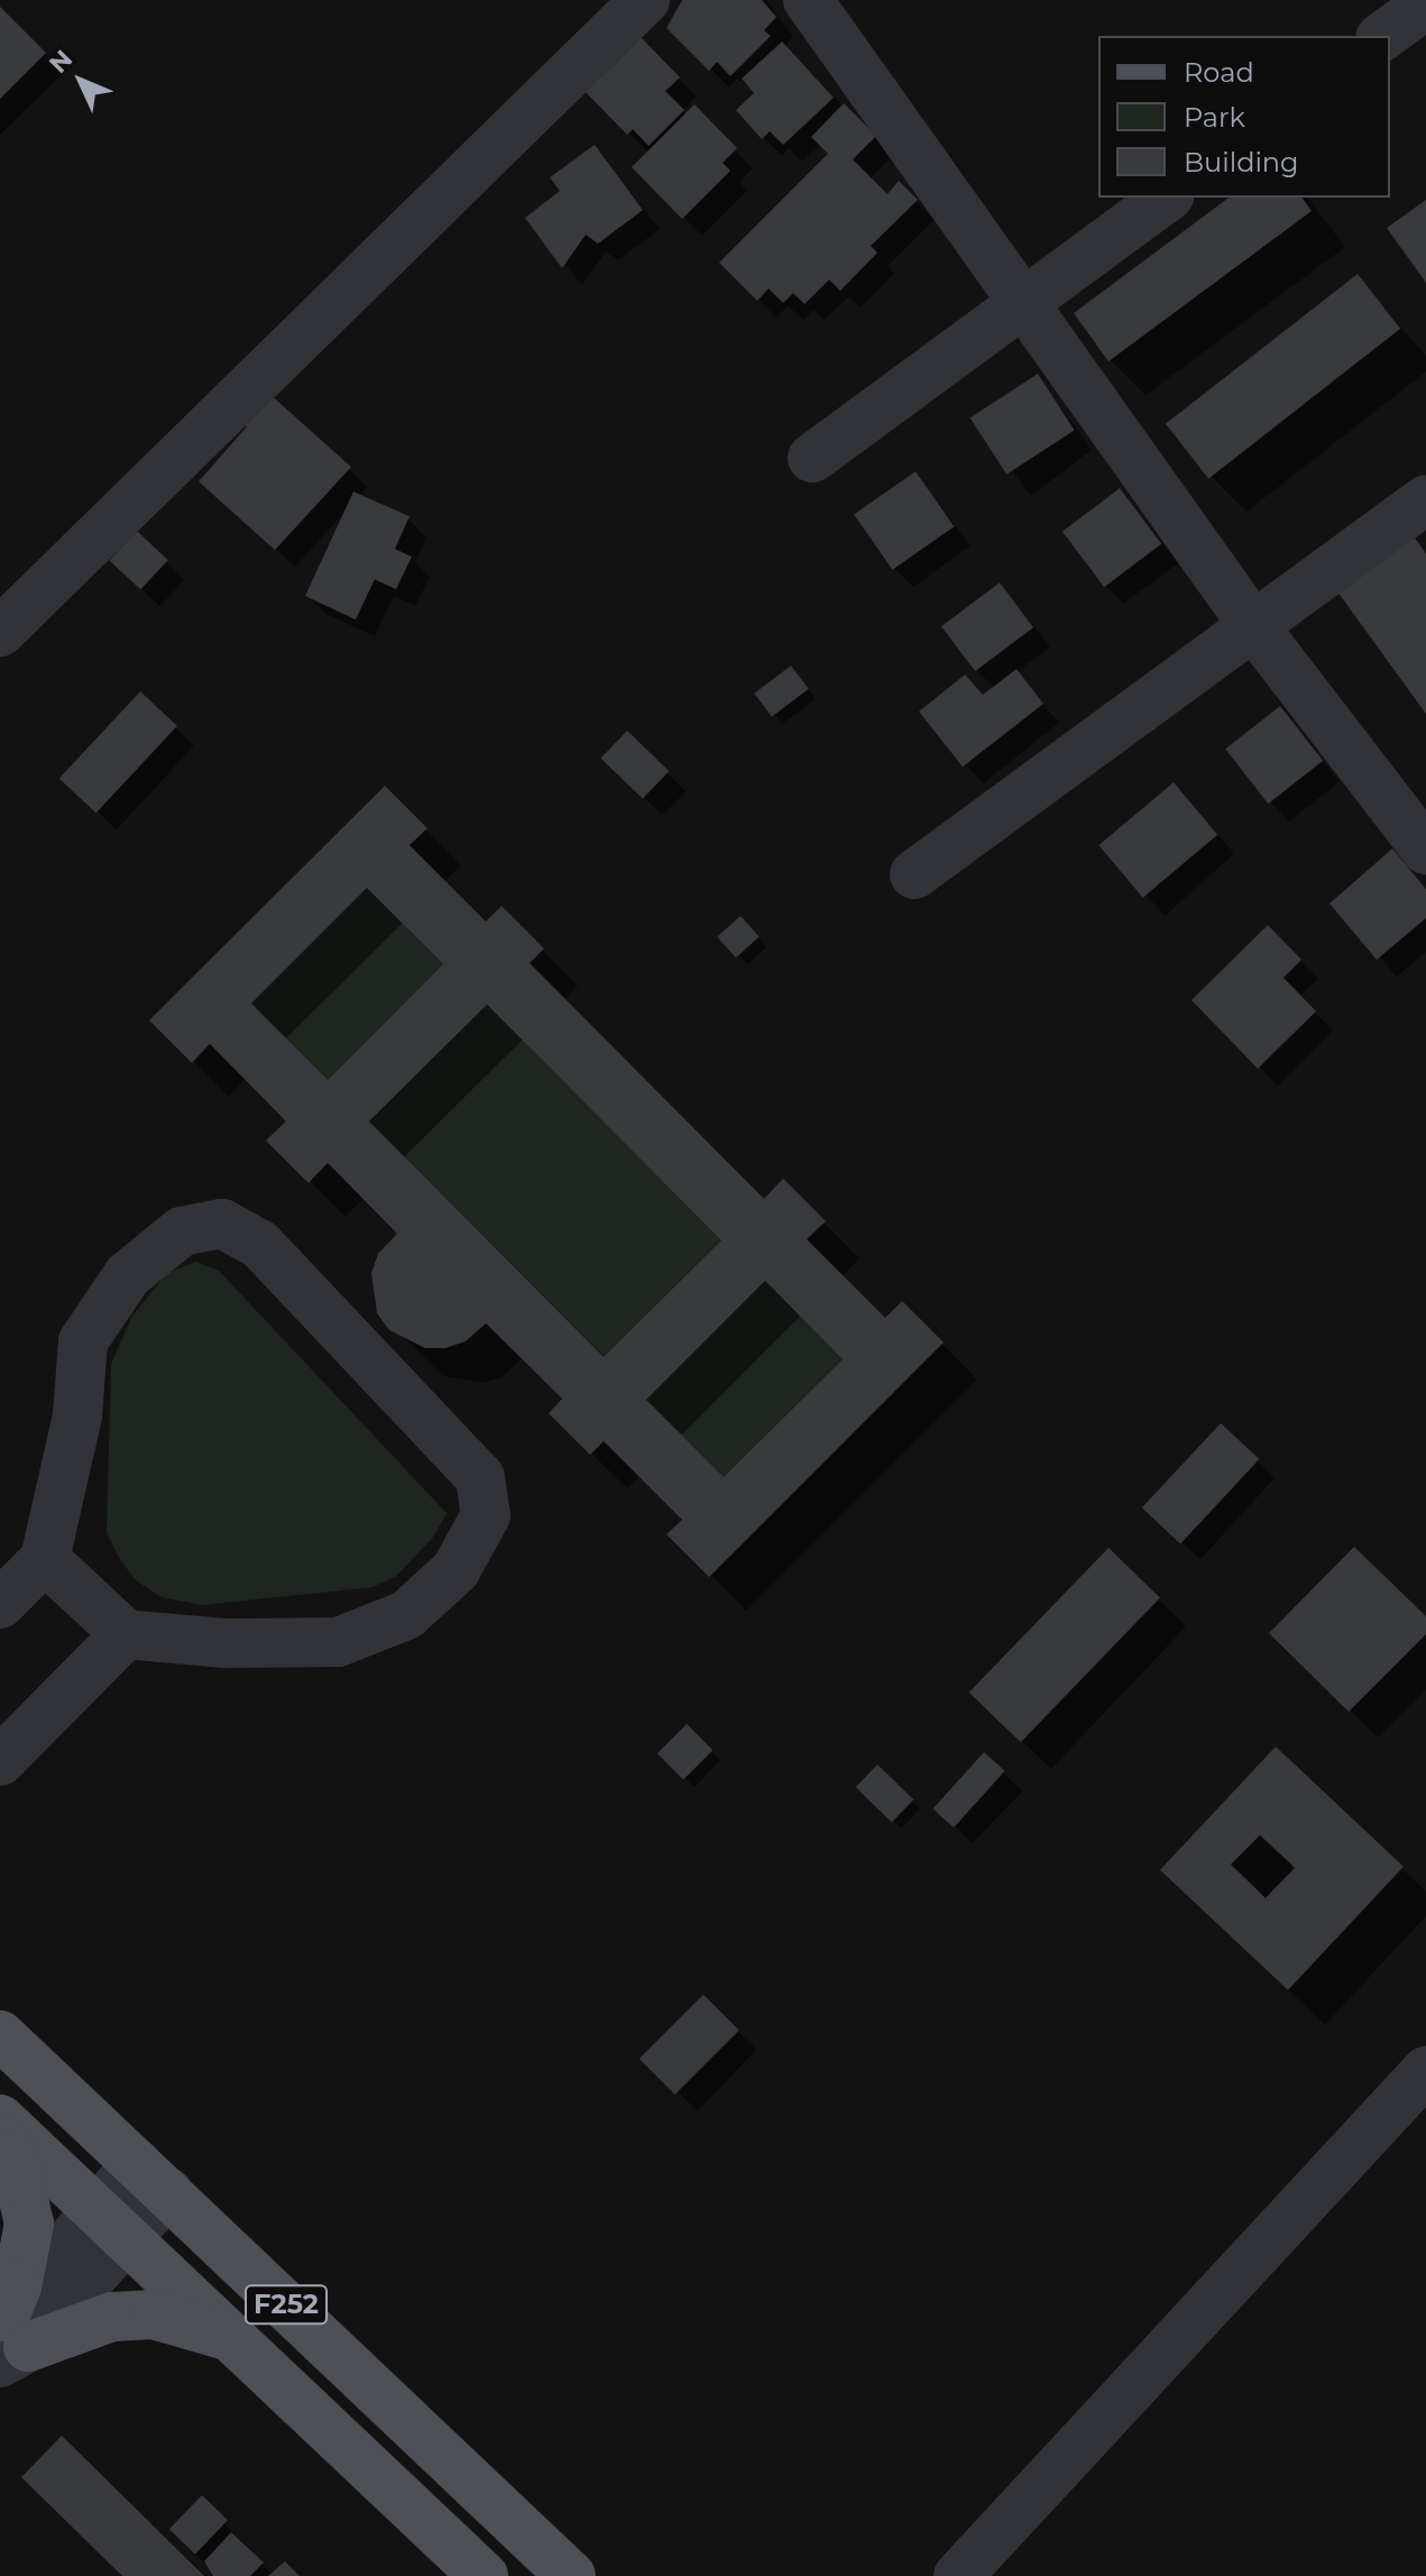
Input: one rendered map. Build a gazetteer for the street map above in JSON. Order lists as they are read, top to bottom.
{
  "streets": {
    "main road": ["F252"]
  },
  "legend": ["Road", "Park", "Building"],
  "north": "top left"
}
